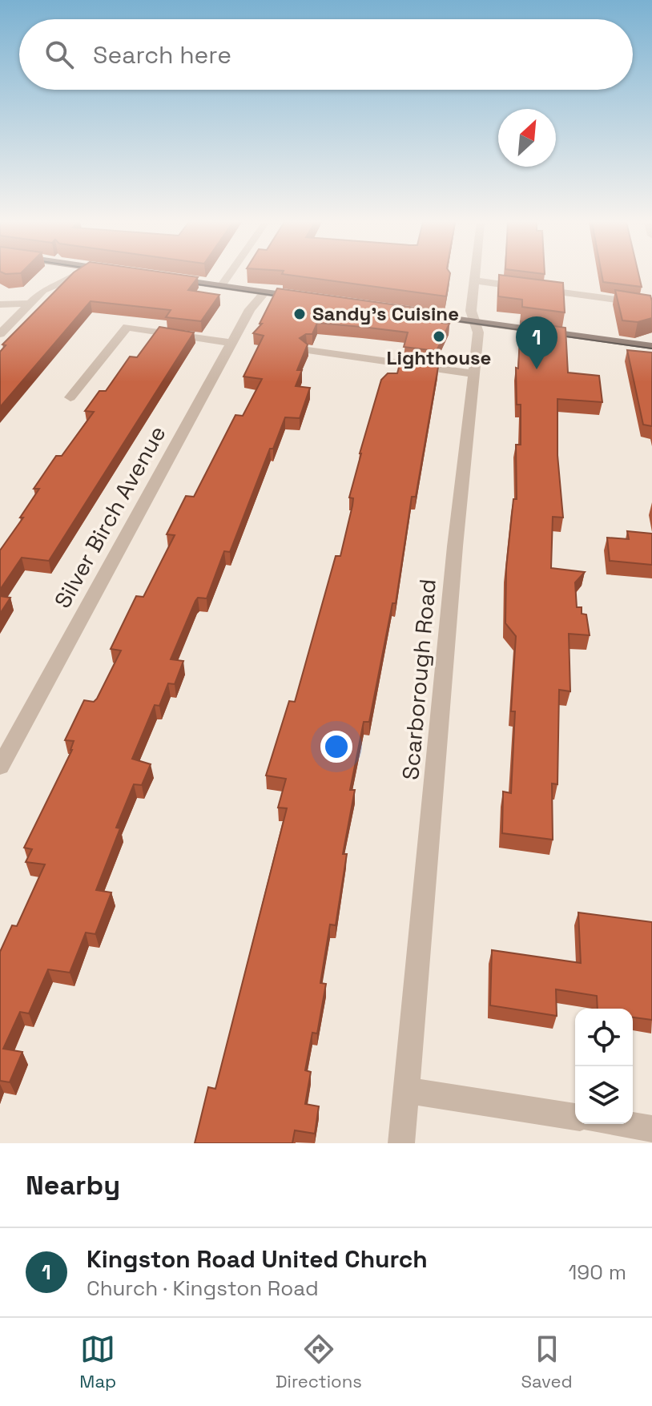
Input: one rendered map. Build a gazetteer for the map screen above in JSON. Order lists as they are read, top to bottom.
{
  "streets": {
    "street": ["Silver Birch Avenue", "Scarborough Road"]
  },
  "places": ["Sandy's Cuisine", "Lighthouse"],
  "north": "top right",
  "page": {
    "search": "Search here",
    "pins": "1",
    "heading": "Nearby",
    "list": [
      {
        "mark": "1",
        "name": "Kingston Road United Church",
        "note": "Church · Kingston Road",
        "value": "190 m"
      }
    ],
    "nav": ["Map", "Directions", "Saved"]
  }
}
